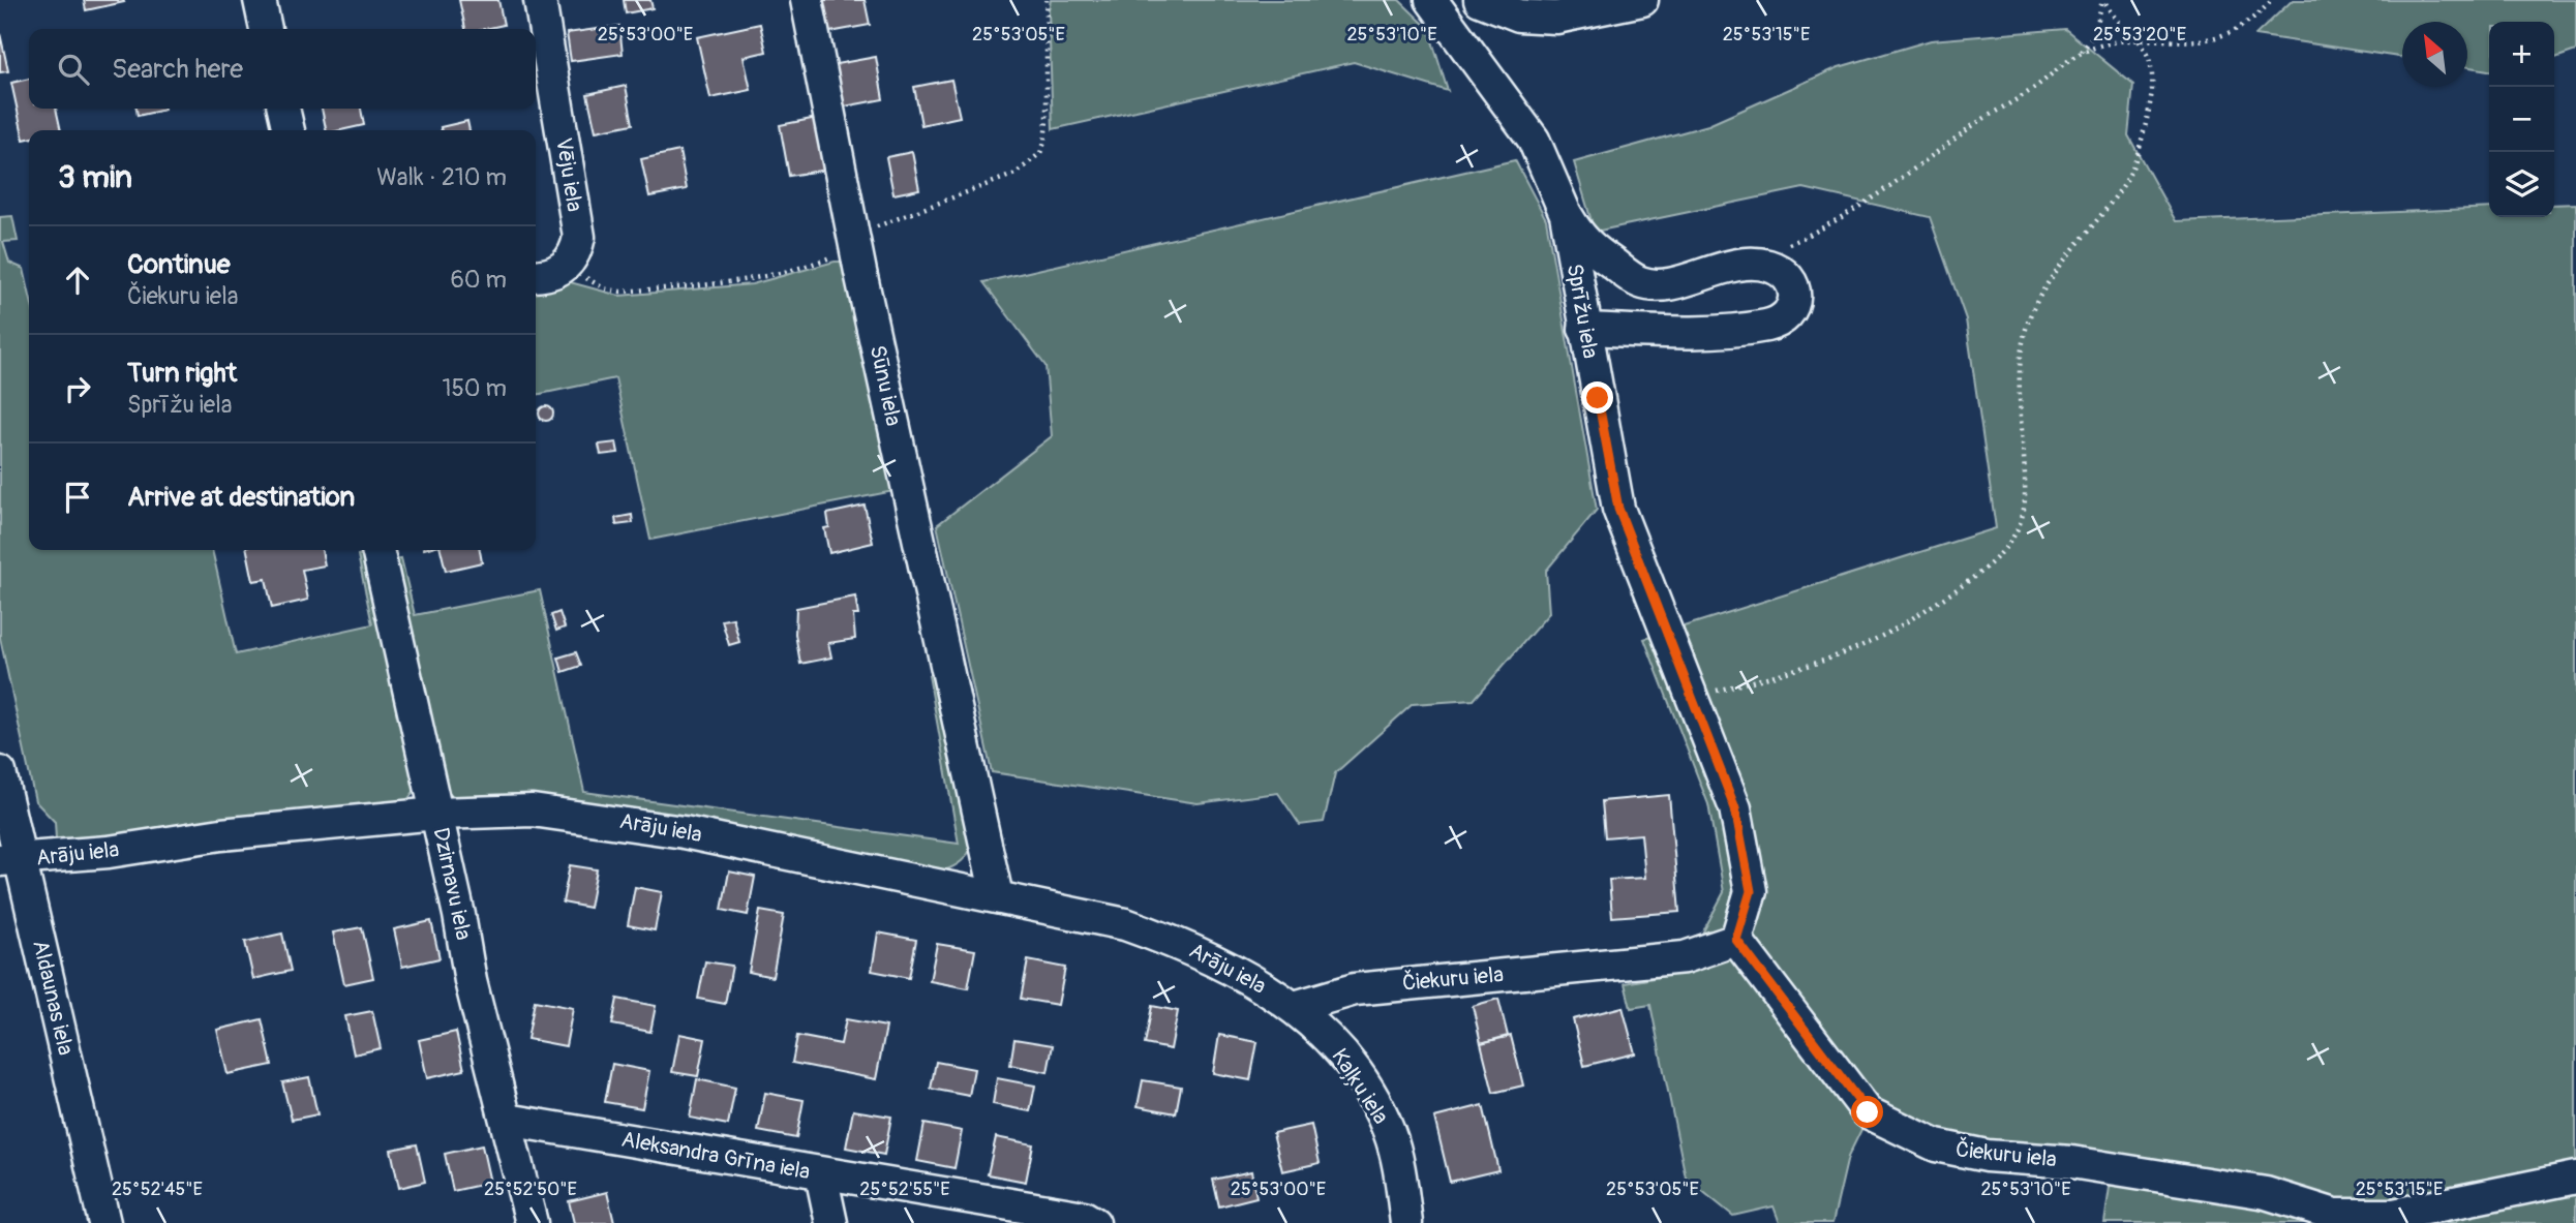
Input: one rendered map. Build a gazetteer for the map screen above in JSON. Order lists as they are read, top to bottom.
{
  "streets": {
    "street": [
      "Vēju iela",
      "Sprīžu iela",
      "Sūnu iela",
      "Arāju iela",
      "Dzirnavu iela",
      "Čiekuru iela",
      "Aldaunas iela",
      "Kaļķu iela",
      "Aleksandra Grīna iela"
    ]
  },
  "crossings": [
    ["Sprīžu iela", "Čiekuru iela"],
    ["Sūnu iela", "Arāju iela"],
    ["Arāju iela", "Dzirnavu iela"],
    ["Arāju iela", "Čiekuru iela"],
    ["Arāju iela", "Aldaunas iela"],
    ["Arāju iela", "Kaļķu iela"],
    ["Dzirnavu iela", "Aleksandra Grīna iela"],
    ["Čiekuru iela", "Kaļķu iela"]
  ],
  "north": "top left",
  "page": {
    "map_buttons": ["+", "−"],
    "search": "Search here",
    "heading": ["3 min", "Walk · 210 m"],
    "list": [
      ["Continue", "Čiekuru iela", "60 m"],
      ["Turn right", "Sprīžu iela", "150 m"],
      "Arrive at destination"
    ]
  },
  "coordinates": [
    "25°53'00\"E",
    "25°53'05\"E",
    "25°53'10\"E",
    "25°53'15\"E",
    "25°53'20\"E",
    "25°52'45\"E",
    "25°52'50\"E",
    "25°52'55\"E"
  ]
}
